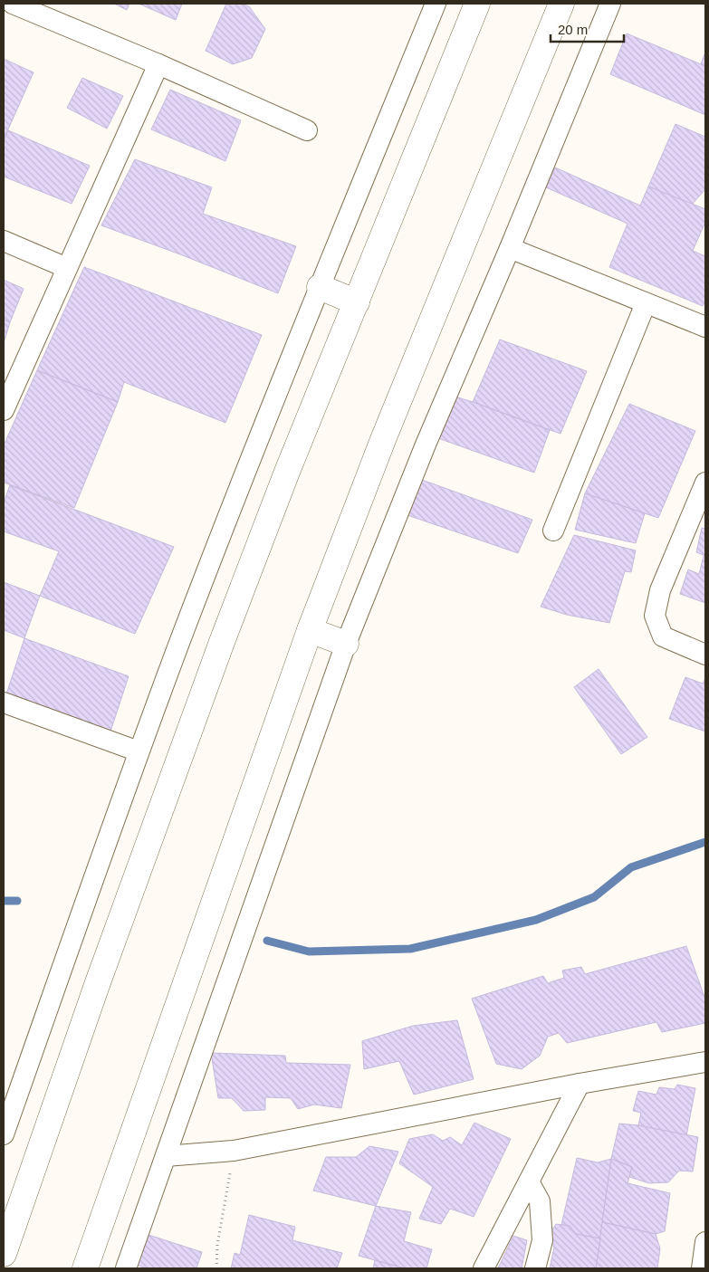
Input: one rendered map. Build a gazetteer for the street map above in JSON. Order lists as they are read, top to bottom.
{
  "scale_bar": "20 m"
}
